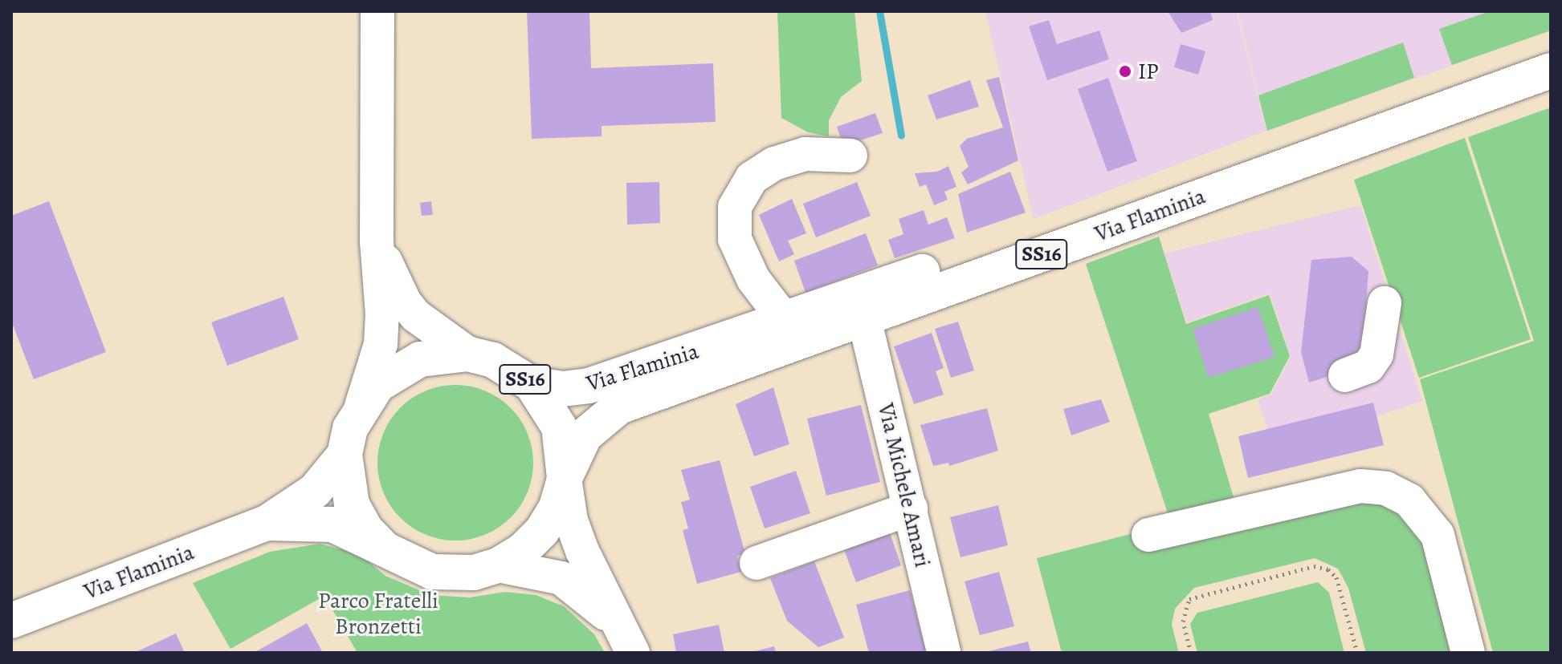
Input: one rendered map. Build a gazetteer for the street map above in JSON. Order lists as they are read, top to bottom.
{
  "streets": {
    "main road": ["Via Flaminia", "SS16"],
    "street": ["Via Michele Amari"]
  },
  "crossings": [
    ["Via Flaminia", "SS16"],
    ["Via Flaminia", "Via Michele Amari"]
  ],
  "parks": ["Parco Fratelli Bronzetti"],
  "places": ["IP"]
}
